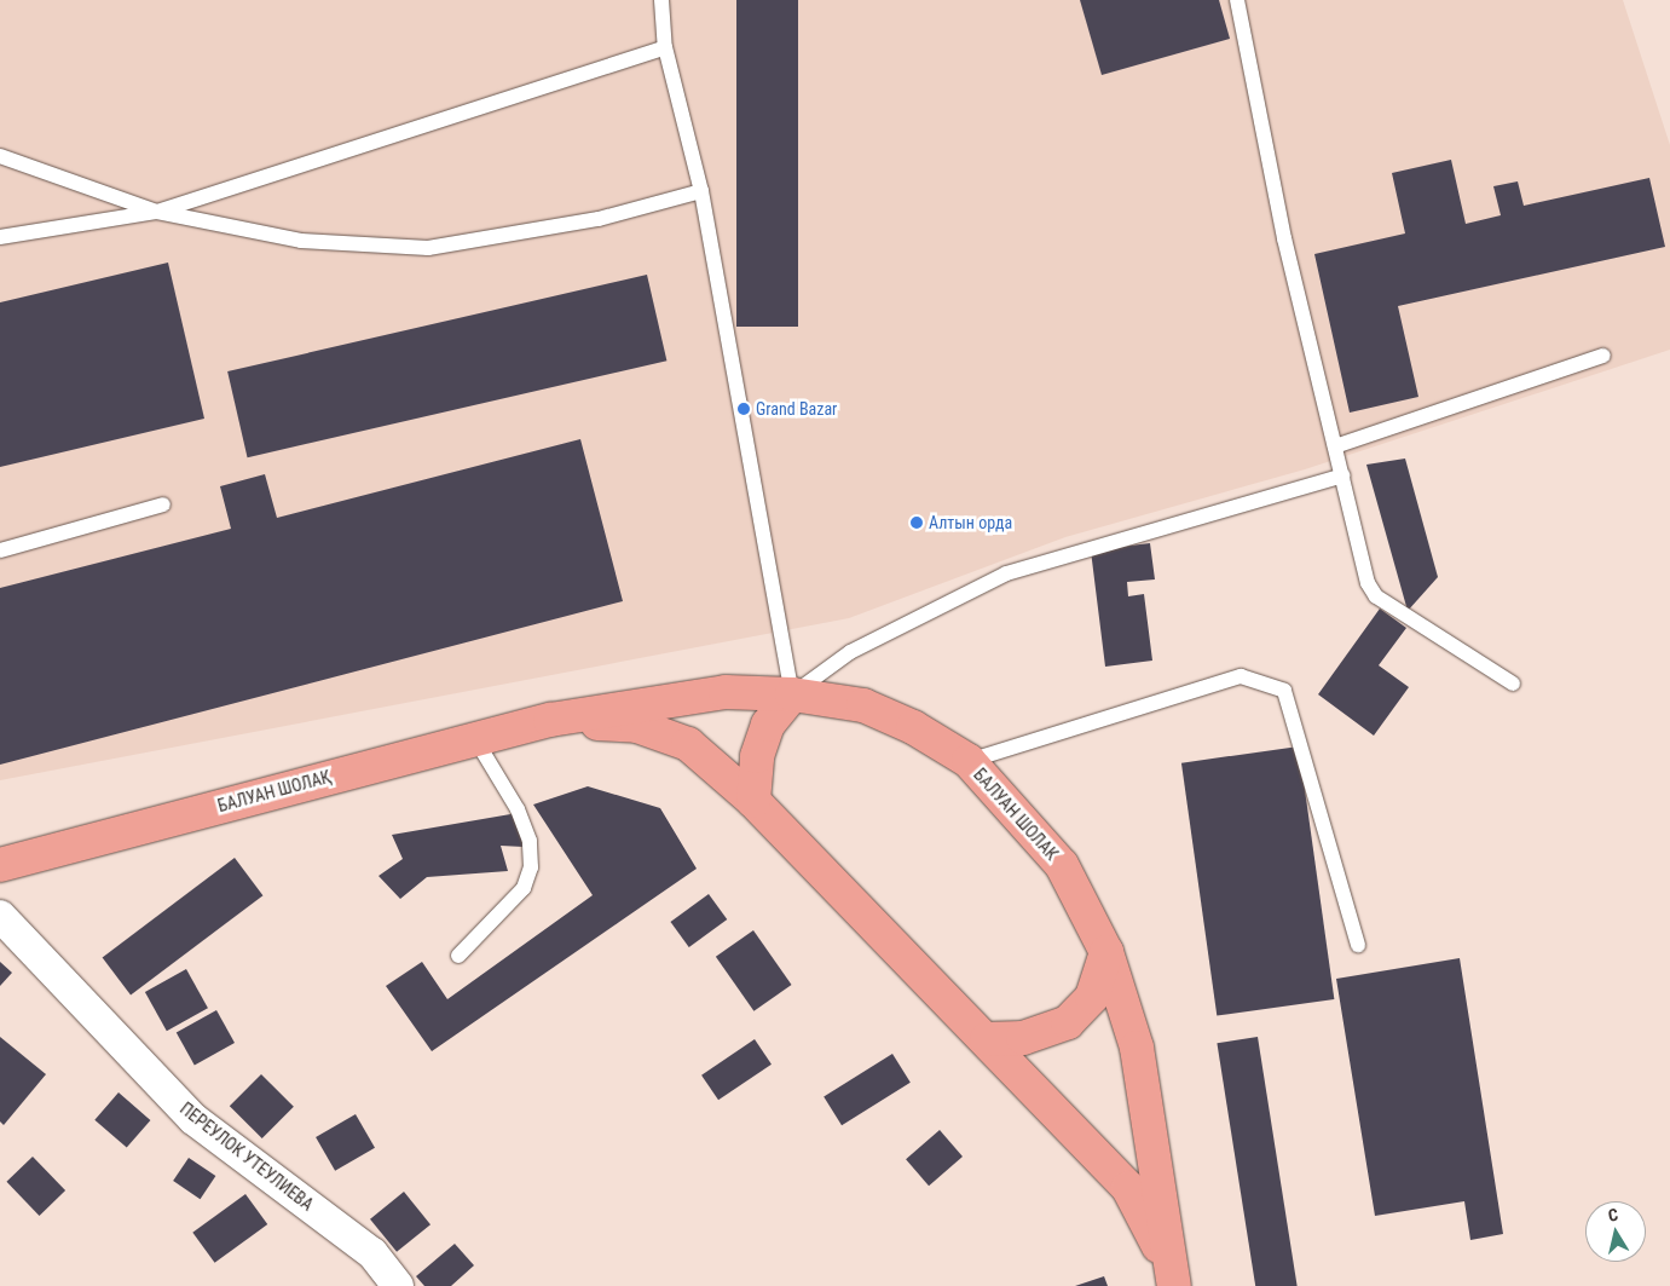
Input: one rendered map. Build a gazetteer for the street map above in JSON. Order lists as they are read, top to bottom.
{
  "streets": {
    "main road": ["БАЛУАН ШОЛАҚ", "БАЛУАН ШОЛАК"],
    "street": ["ПЕРЕУЛОК УТЕУЛИЕВА"]
  },
  "crossings": [
    ["БАЛУАН ШОЛАҚ", "БАЛУАН ШОЛАК"]
  ],
  "places": ["Grand Bazar", "Алтын орда"],
  "north": "top"
}
